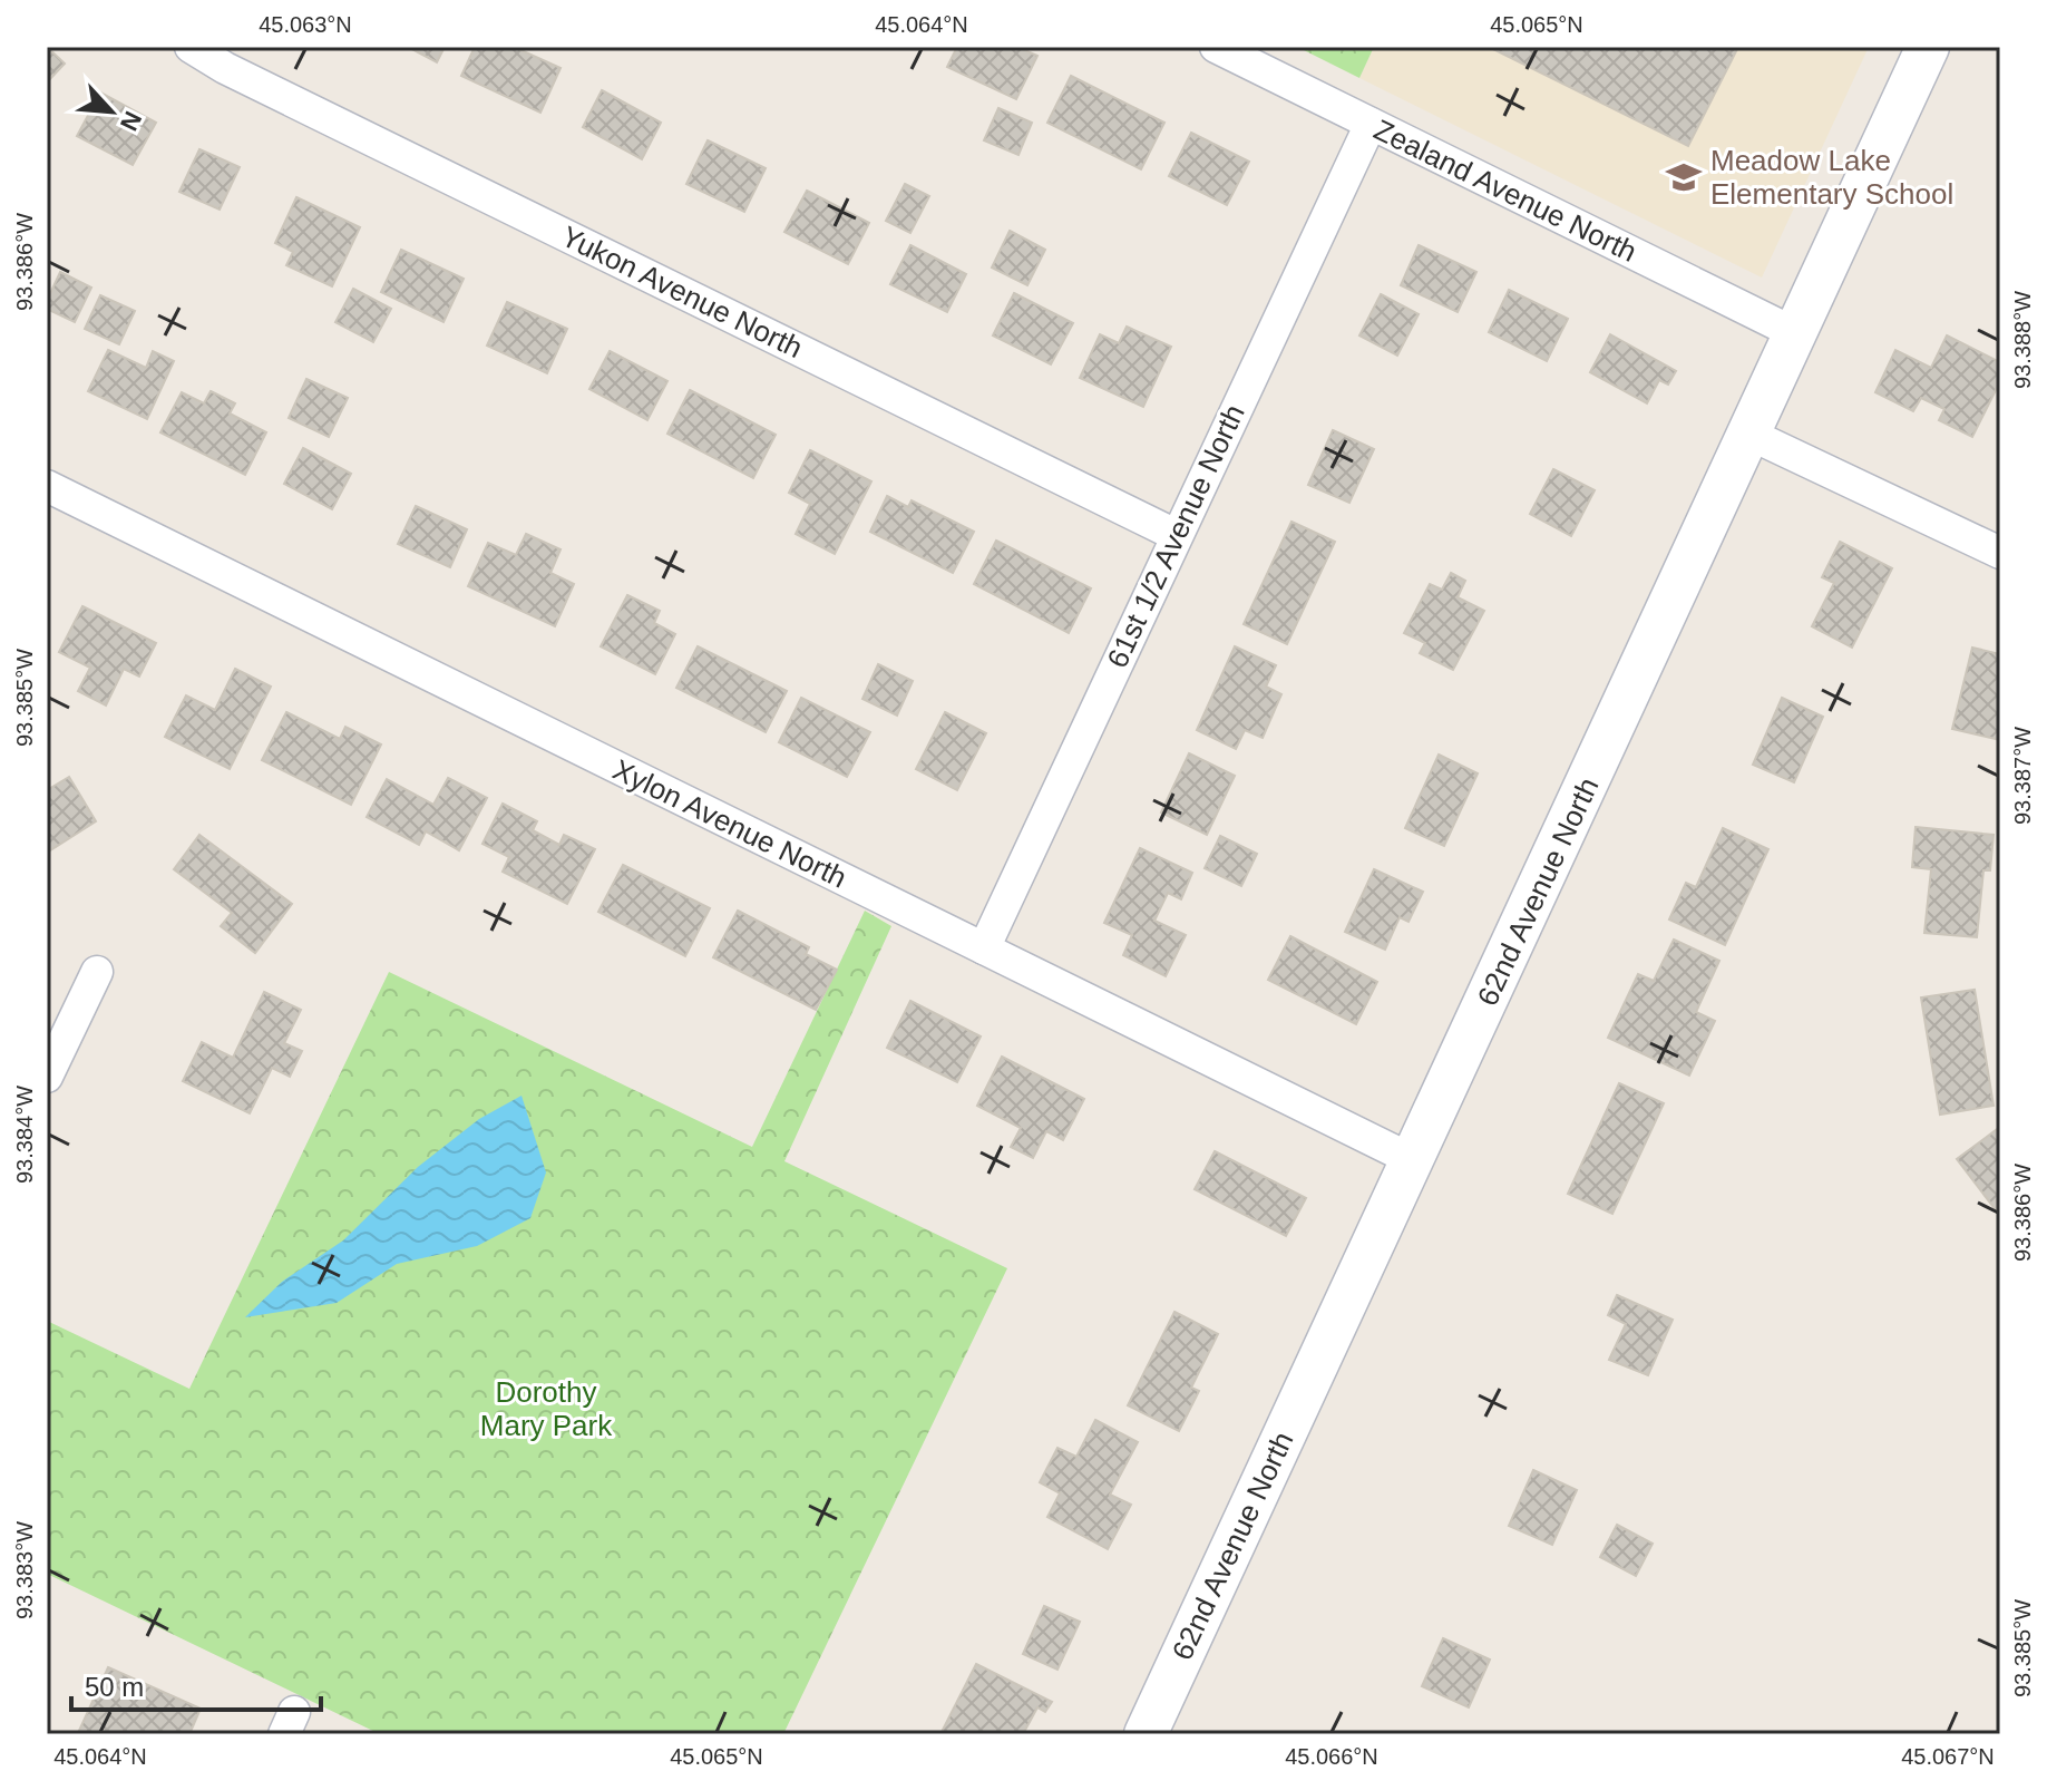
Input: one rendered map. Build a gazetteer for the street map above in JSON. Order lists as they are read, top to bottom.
{
  "streets": {
    "street": [
      "Zealand Avenue North",
      "Yukon Avenue North",
      "61st 1/2 Avenue North",
      "Xylon Avenue North",
      "62nd Avenue North"
    ]
  },
  "crossings": [
    ["Zealand Avenue North", "61st 1/2 Avenue North"],
    ["Zealand Avenue North", "62nd Avenue North"],
    ["Yukon Avenue North", "61st 1/2 Avenue North"],
    ["61st 1/2 Avenue North", "Xylon Avenue North"],
    ["Xylon Avenue North", "62nd Avenue North"]
  ],
  "parks": ["Dorothy Mary Park"],
  "places": {
    "school or university": ["Meadow Lake Elementary School"]
  },
  "scale_bar": "50 m",
  "north": "bottom right",
  "coordinates": [
    "45.063°N",
    "45.064°N",
    "45.065°N",
    "93.386°W",
    "93.388°W",
    "93.385°W",
    "93.387°W",
    "93.384°W",
    "93.383°W",
    "45.066°N",
    "45.067°N"
  ]
}
